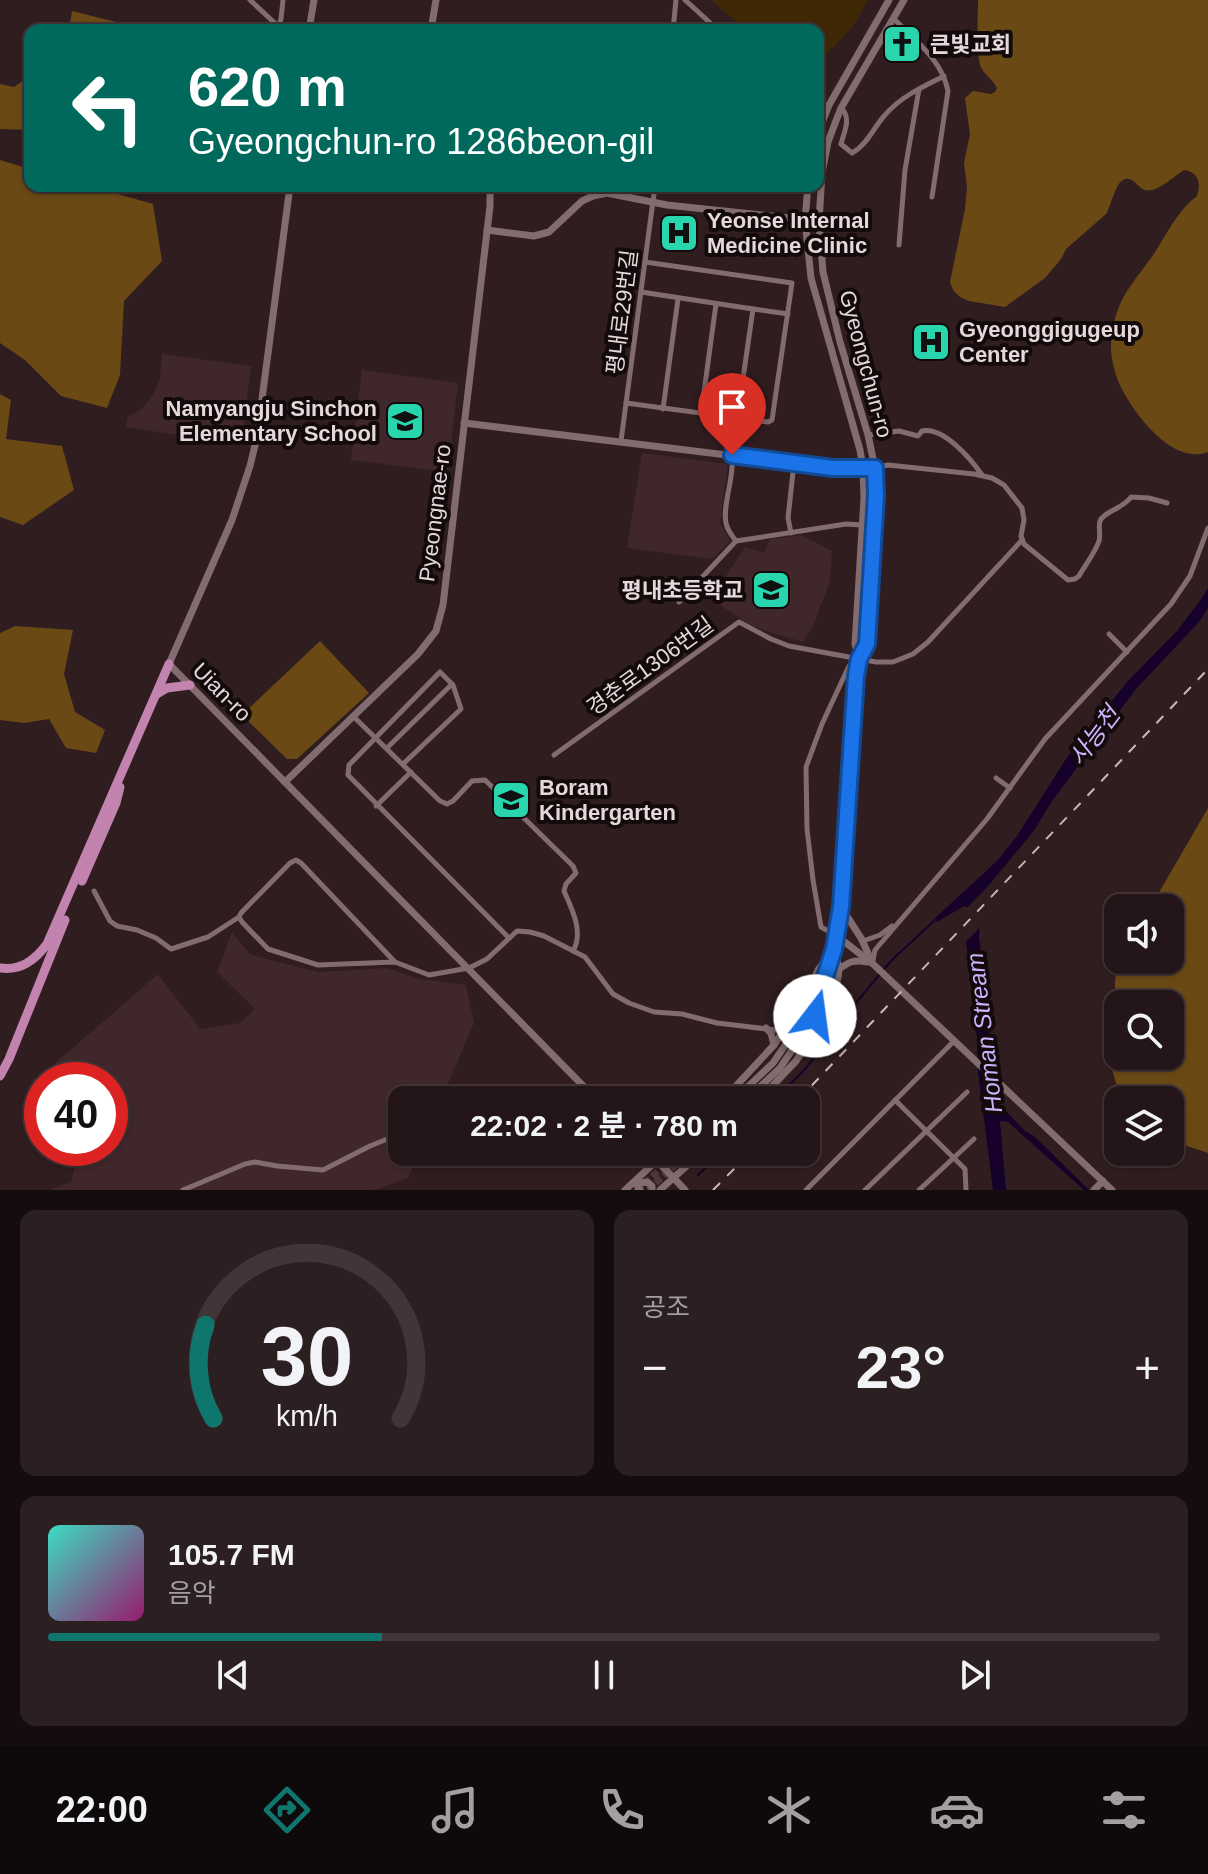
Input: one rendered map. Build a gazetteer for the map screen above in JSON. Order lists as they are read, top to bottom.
{
  "streets": {
    "street": [
      "평내로29번길",
      "Gyeongchun-ro",
      "Pyeongnae-ro",
      "경춘로1306번길",
      "Uian-ro"
    ]
  },
  "crossings": [
    ["Gyeongchun-ro", "경춘로1306번길"],
    ["Pyeongnae-ro", "Uian-ro"]
  ],
  "water": ["사능천", "Homan Stream"],
  "places": {
    "church": ["큰빛교회"],
    "hospital": ["Yeonse Internal Medicine Clinic", "Gyeonggigugeup Center"],
    "school or university": ["Namyangju Sinchon Elementary School", "평내초등학교", "Boram Kindergarten"]
  },
  "page": {
    "turn": ["620 m", "Gyeongchun-ro 1286beon-gil"],
    "limit": "40",
    "trip": "22:02 · 2 분 · 780 m",
    "tile": "공조",
    "heat": ["−", "23°", "+"],
    "song": ["105.7 FM", "음악"],
    "tabs": "22:00",
    "gauge": ["30", "km/h"]
  }
}
